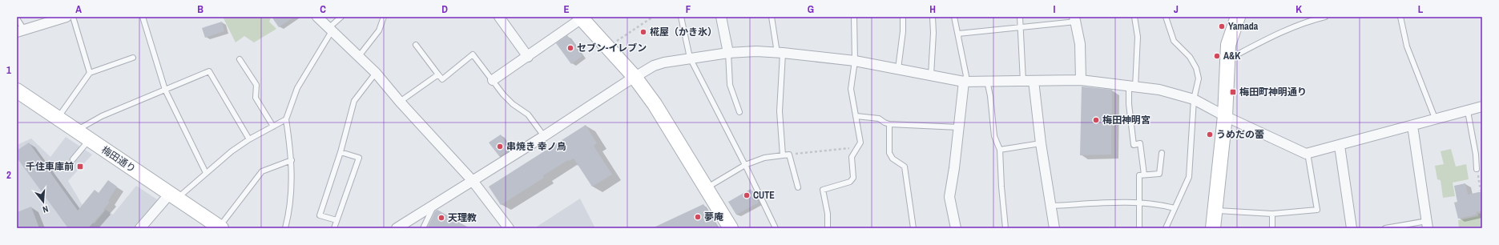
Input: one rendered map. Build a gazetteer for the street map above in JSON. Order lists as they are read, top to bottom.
{
  "streets": {
    "street": ["梅田通り"]
  },
  "places": {
    "other": [
      "Yamada",
      "椛屋（かき氷）",
      "セブン-イレブン",
      "A&K",
      "梅田神明宮",
      "うめだの蕾",
      "串焼き 幸ノ鳥",
      "CUTE",
      "夢庵",
      "天理教"
    ],
    "transit": ["梅田町神明通り", "千住車庫前"]
  },
  "north": "bottom",
  "grid": {
    "columns": [
      "A",
      "B",
      "C",
      "D",
      "E",
      "F",
      "G",
      "H",
      "I",
      "J",
      "K",
      "L"
    ],
    "rows": ["1", "2"]
  }
}
